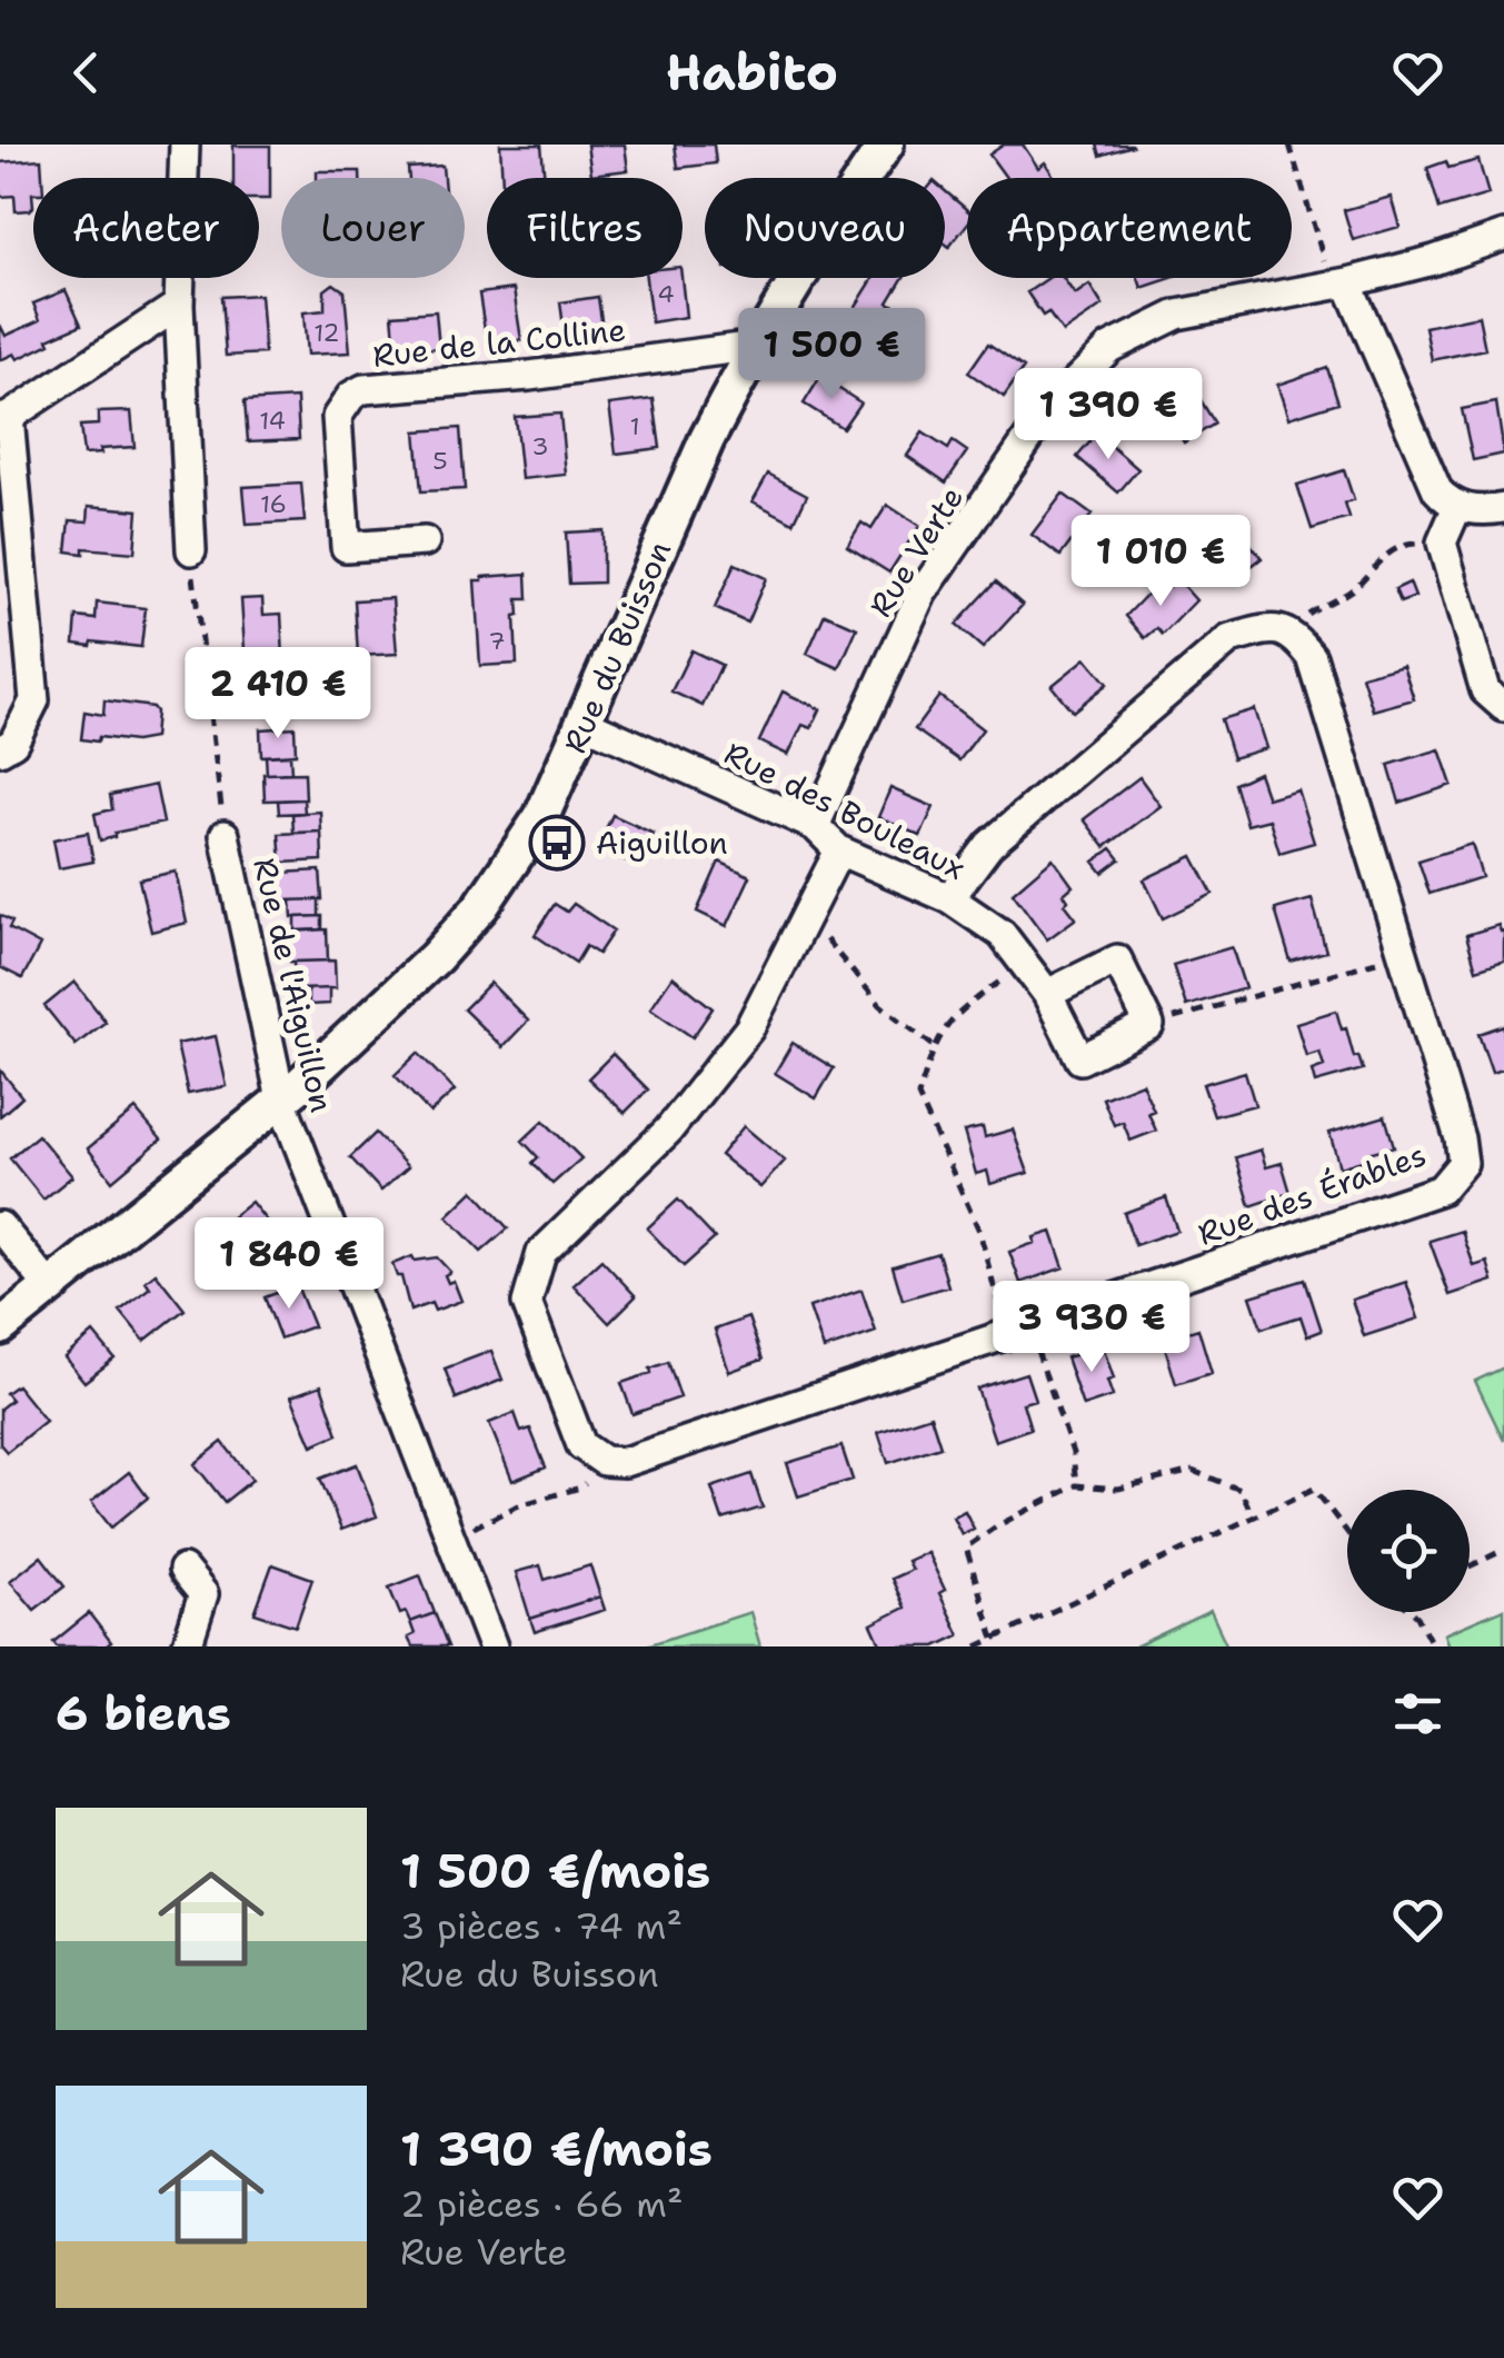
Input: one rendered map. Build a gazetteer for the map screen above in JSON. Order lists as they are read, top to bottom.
{
  "streets": {
    "street": [
      "Rue de la Colline",
      "Rue Verte",
      "Rue du Buisson",
      "Rue des Bouleaux",
      "Rue de l'Aiguillon",
      "Rue des Érables"
    ]
  },
  "crossings": [
    ["Rue de la Colline", "Rue du Buisson"],
    ["Rue Verte", "Rue des Bouleaux"],
    ["Rue du Buisson", "Rue des Bouleaux"],
    ["Rue du Buisson", "Rue de l'Aiguillon"]
  ],
  "places": {
    "bus stop": ["Aiguillon"]
  },
  "house_numbers": [
    "4",
    "12",
    "14",
    "1",
    "3",
    "5",
    "16",
    "7"
  ],
  "page": {
    "header": "Habito",
    "chip": [
      "Acheter",
      "Louer",
      "Filtres",
      "Nouveau",
      "Appartement"
    ],
    "price": [
      "1 500 €",
      "1 390 €",
      "1 010 €",
      "2 410 €",
      "1 840 €",
      "3 930 €"
    ],
    "heading": "6 biens",
    "list": [
      {
        "name": "1 500 €/mois",
        "note": "3 pièces · 74 m² · Rue du Buisson"
      },
      {
        "name": "1 390 €/mois",
        "note": "2 pièces · 66 m² · Rue Verte"
      }
    ]
  }
}
